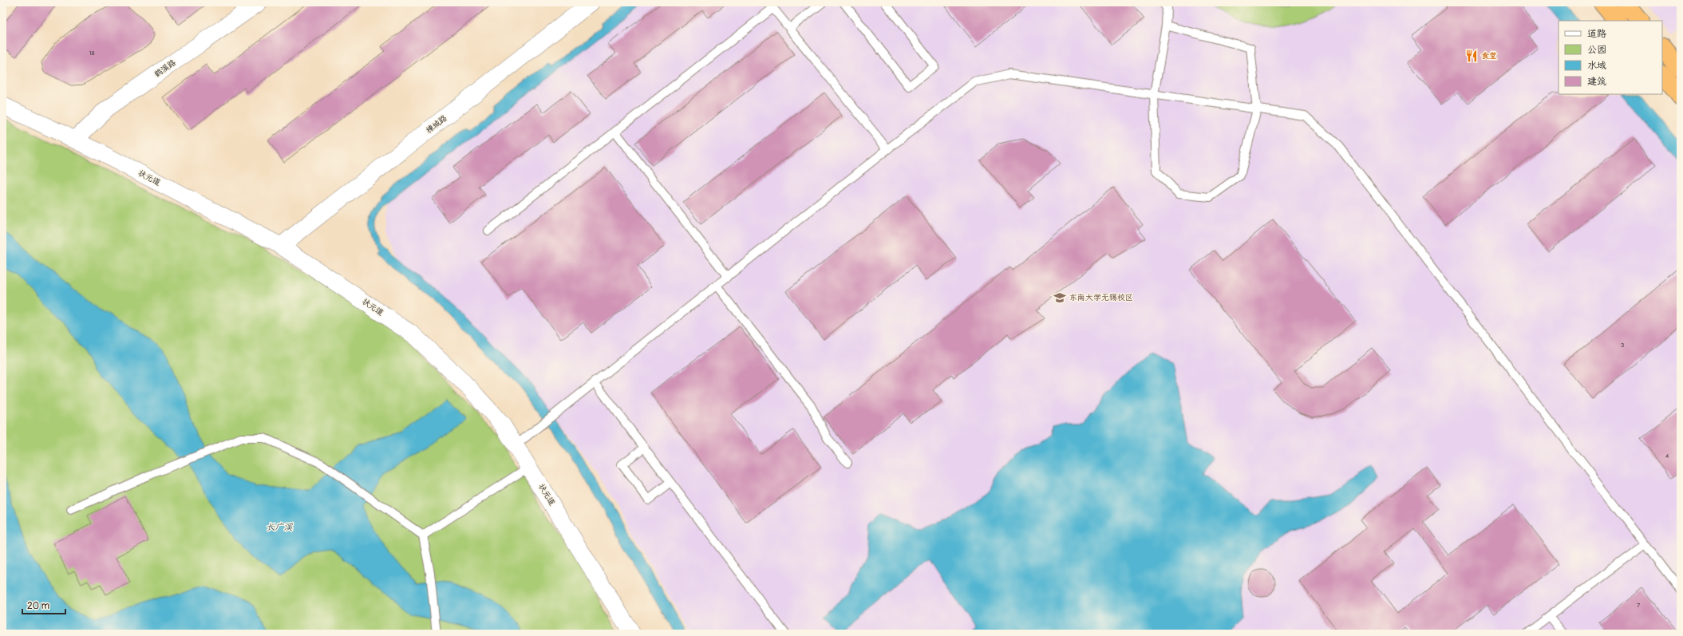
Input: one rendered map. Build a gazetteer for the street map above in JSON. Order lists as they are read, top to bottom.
{
  "streets": {
    "street": ["鹤溪路", "楝城路", "状元道"]
  },
  "crossings": [
    ["鹤溪路", "状元道"],
    ["楝城路", "状元道"]
  ],
  "water": ["长广溪"],
  "places": {
    "restaurant": ["食堂"],
    "school or university": ["东南大学无锡校区"]
  },
  "house_numbers": [
    "18",
    "3",
    "4",
    "7"
  ],
  "legend": [
    "道路",
    "公园",
    "水域",
    "建筑"
  ],
  "scale_bar": "20 m"
}
